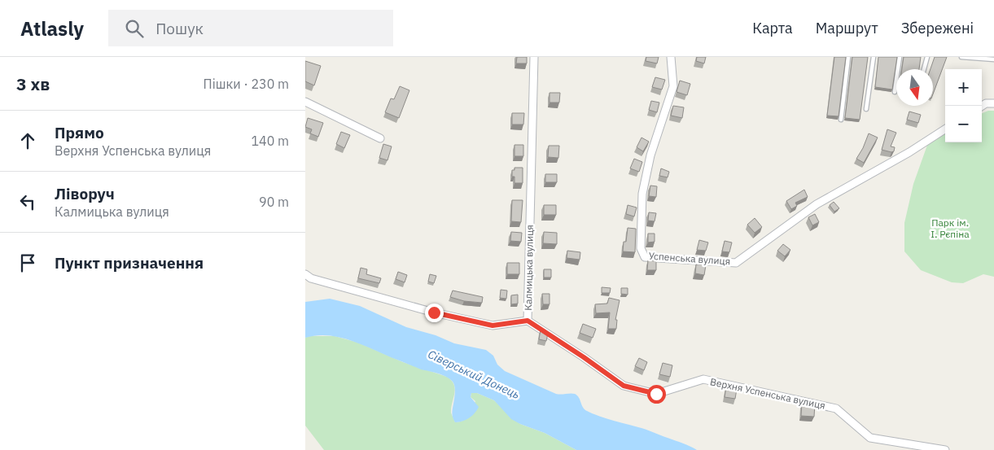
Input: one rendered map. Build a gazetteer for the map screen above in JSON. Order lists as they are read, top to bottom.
{
  "streets": {
    "street": ["Успенська вулиця", "Калмицька вулиця", "Верхня Успенська вулиця"]
  },
  "crossings": [
    ["Калмицька вулиця", "Верхня Успенська вулиця"]
  ],
  "water": ["Сіверський Донець"],
  "parks": ["Парк ім. І. Рєпіна"],
  "north": "bottom",
  "page": {
    "header": "Atlasly",
    "search": "Пошук",
    "nav": ["Карта", "Маршрут", "Збережені"],
    "heading": ["3 хв", "Пішки · 230 m"],
    "map_buttons": ["+", "−"],
    "list": [
      ["Прямо", "Верхня Успенська вулиця", "140 m"],
      ["Ліворуч", "Калмицька вулиця", "90 m"],
      "Пункт призначення"
    ]
  }
}
